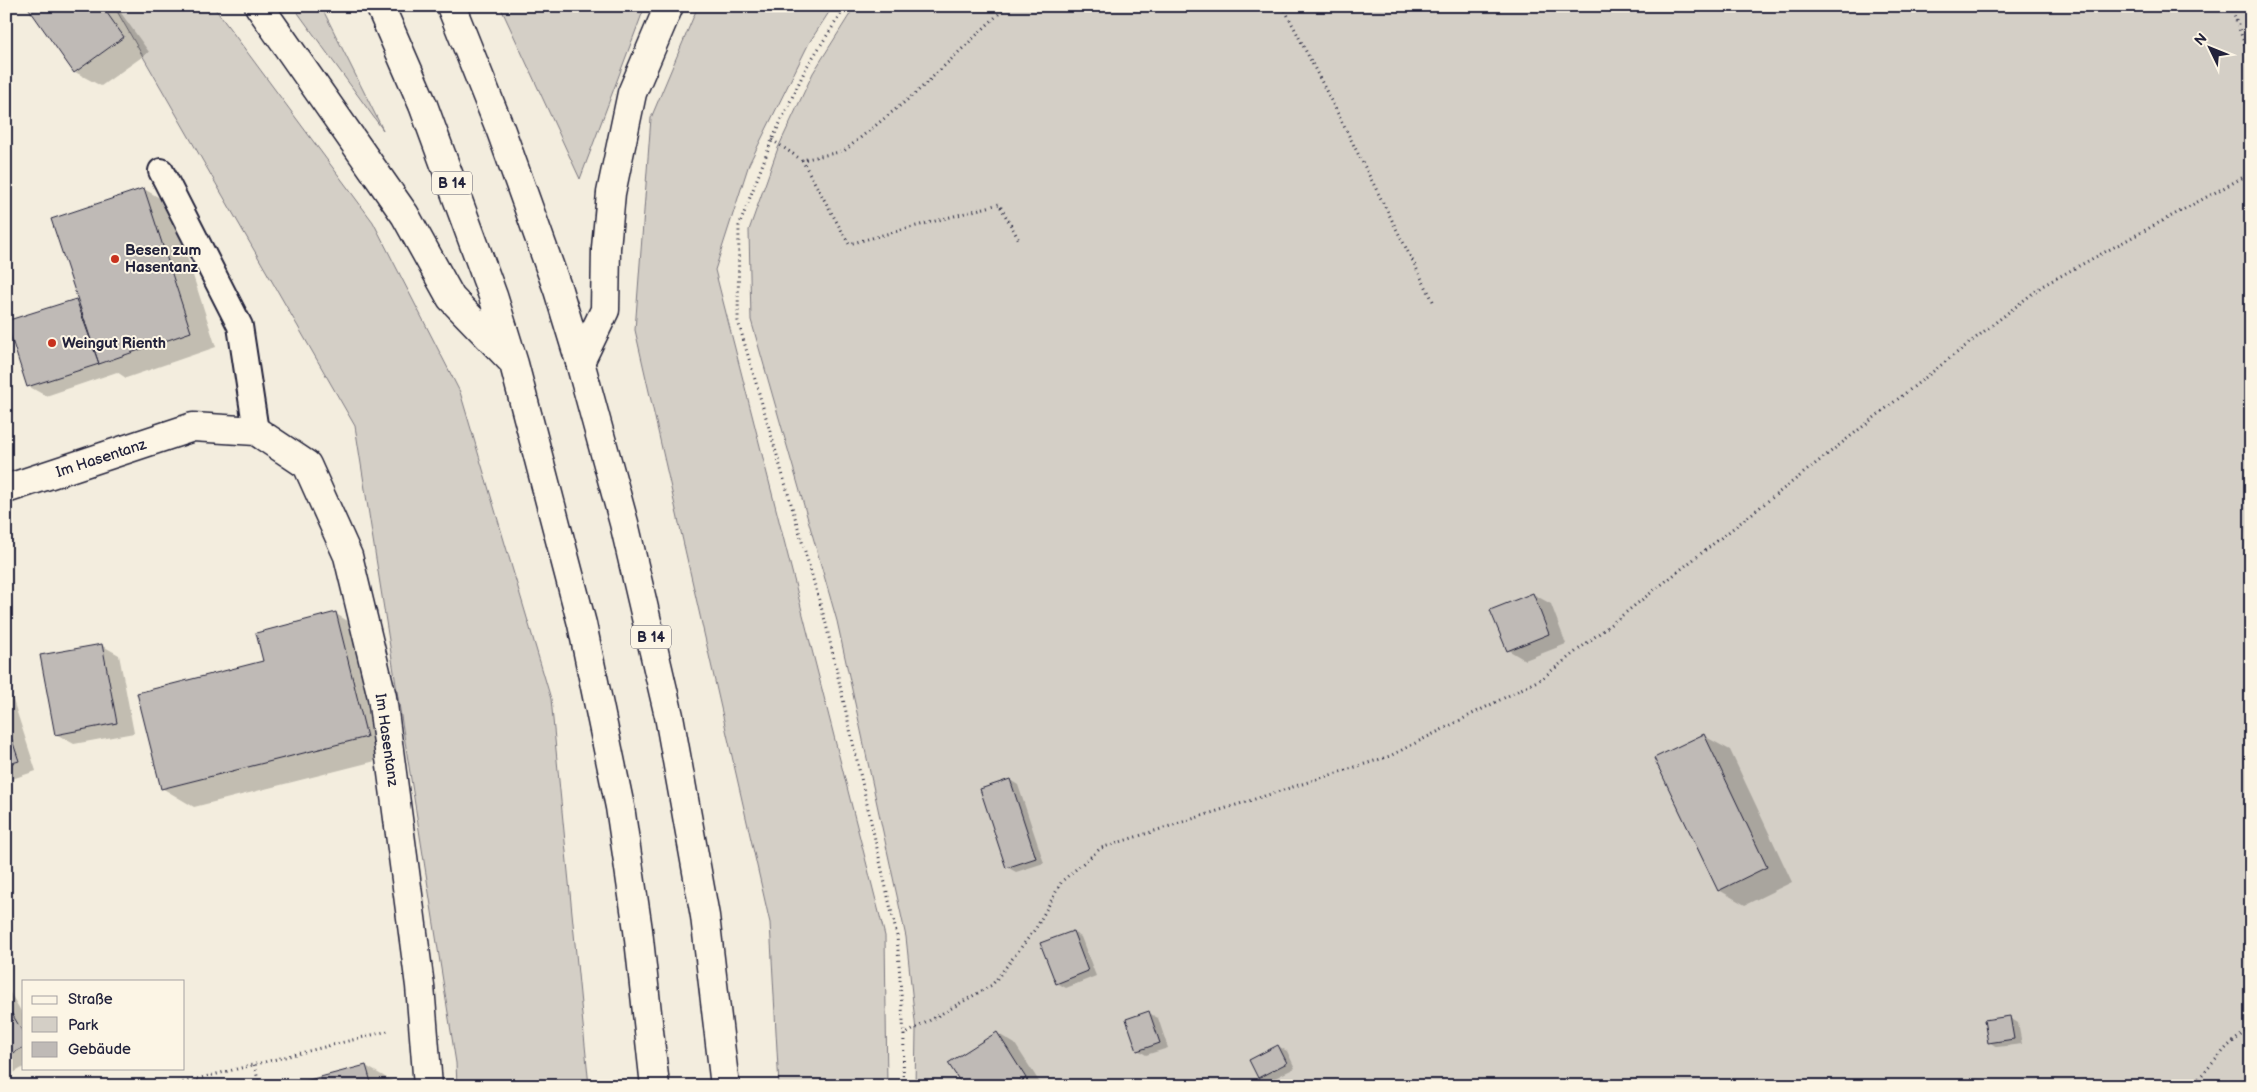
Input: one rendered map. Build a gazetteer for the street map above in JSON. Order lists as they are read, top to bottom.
{
  "streets": {
    "main road": ["B 14", "Im Hasentanz"]
  },
  "places": ["Besen zum Hasentanz", "Weingut Rienth"],
  "legend": ["Straße", "Park", "Gebäude"],
  "north": "top left"
}
